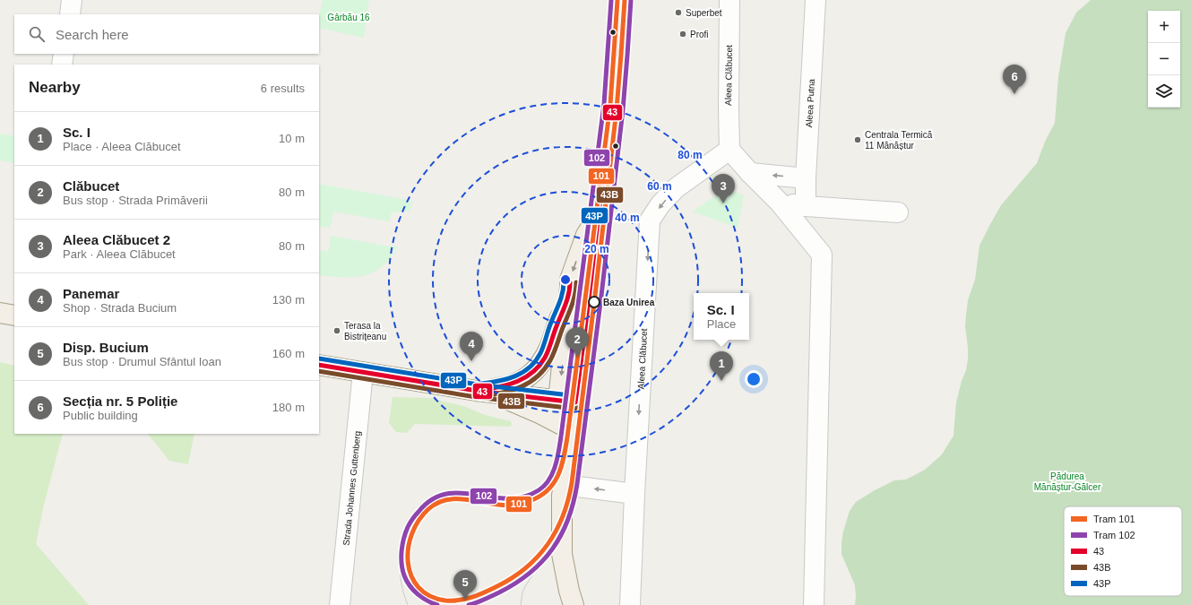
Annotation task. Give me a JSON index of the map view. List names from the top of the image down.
{
  "streets": {
    "street": ["Aleea Clăbucet", "Aleea Putna", "Strada Johannes Guttenberg"]
  },
  "one_way": ["Aleea Clăbucet"],
  "parks": ["Gârbău 16", "Pădurea Mănăștur-Gălcer"],
  "places": [
    "Superbet",
    "Profi",
    "Centrala Termică 11 Mănăștur",
    "Baza Unirea",
    "Terasa la Bistrițeanu"
  ],
  "lines": [
    "tram line 101",
    "tram line 102",
    "transit line 43",
    "transit line 43B",
    "transit line 43P"
  ],
  "legend": [
    "Tram 101",
    "Tram 102",
    "43",
    "43B",
    "43P"
  ],
  "page": {
    "map_buttons": ["+", "−"],
    "search": "Search here",
    "pins": [
      "6",
      "3",
      "2",
      "4",
      "1",
      "5"
    ],
    "heading": ["Nearby", "6 results"],
    "list": [
      {
        "mark": "1",
        "name": "Sc. I",
        "note": "Place · Aleea Clăbucet",
        "value": "10 m"
      },
      {
        "mark": "2",
        "name": "Clăbucet",
        "note": "Bus stop · Strada Primăverii",
        "value": "80 m"
      },
      {
        "mark": "3",
        "name": "Aleea Clăbucet 2",
        "note": "Park · Aleea Clăbucet",
        "value": "80 m"
      },
      {
        "mark": "4",
        "name": "Panemar",
        "note": "Shop · Strada Bucium",
        "value": "130 m"
      },
      {
        "mark": "5",
        "name": "Disp. Bucium",
        "note": "Bus stop · Drumul Sfântul Ioan",
        "value": "160 m"
      },
      {
        "mark": "6",
        "name": "Secția nr. 5 Poliție",
        "note": "Public building",
        "value": "180 m"
      }
    ],
    "popup": ["Sc. I", "Place"]
  },
  "rings": [
    "80 m",
    "60 m",
    "40 m",
    "20 m"
  ]
}
